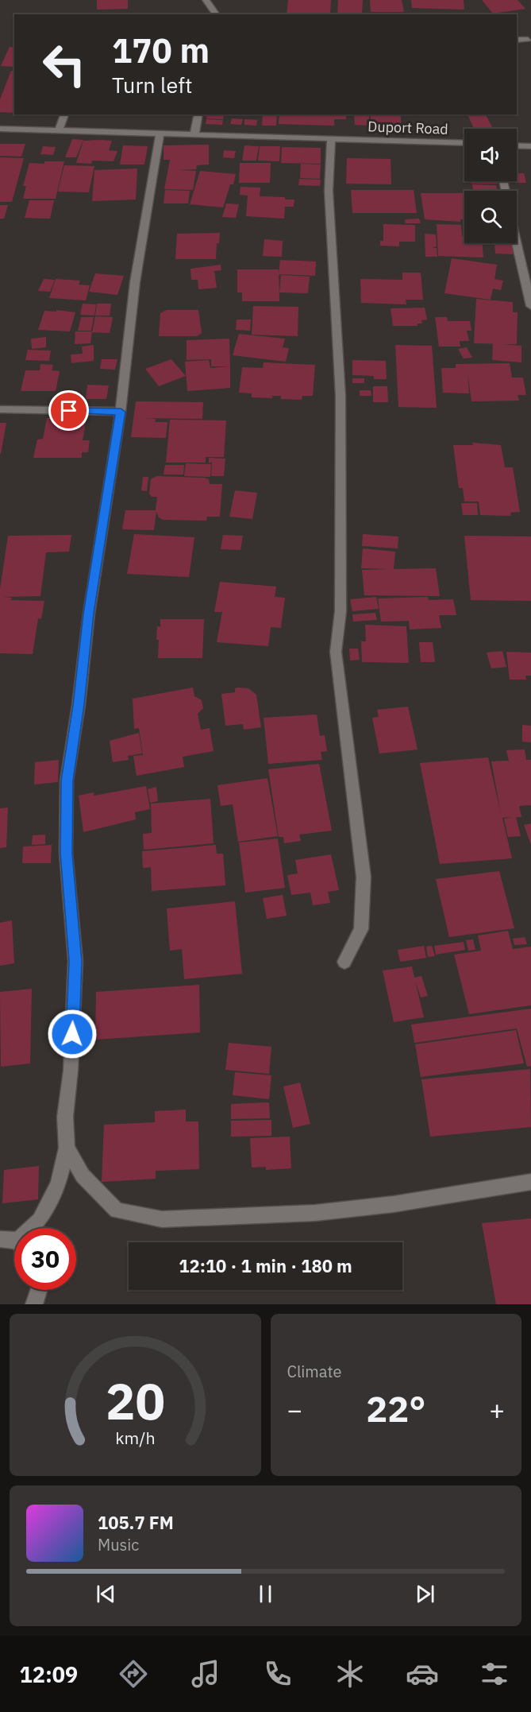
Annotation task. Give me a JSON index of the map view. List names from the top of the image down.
{
  "streets": {
    "street": ["Duport Road"]
  },
  "page": {
    "turn": ["170 m", "Turn left"],
    "limit": "30",
    "trip": "12:10 · 1 min · 180 m",
    "tile": "Climate",
    "heat": ["−", "22°", "+"],
    "song": ["105.7 FM", "Music"],
    "tabs": "12:09",
    "gauge": ["20", "km/h"]
  }
}
